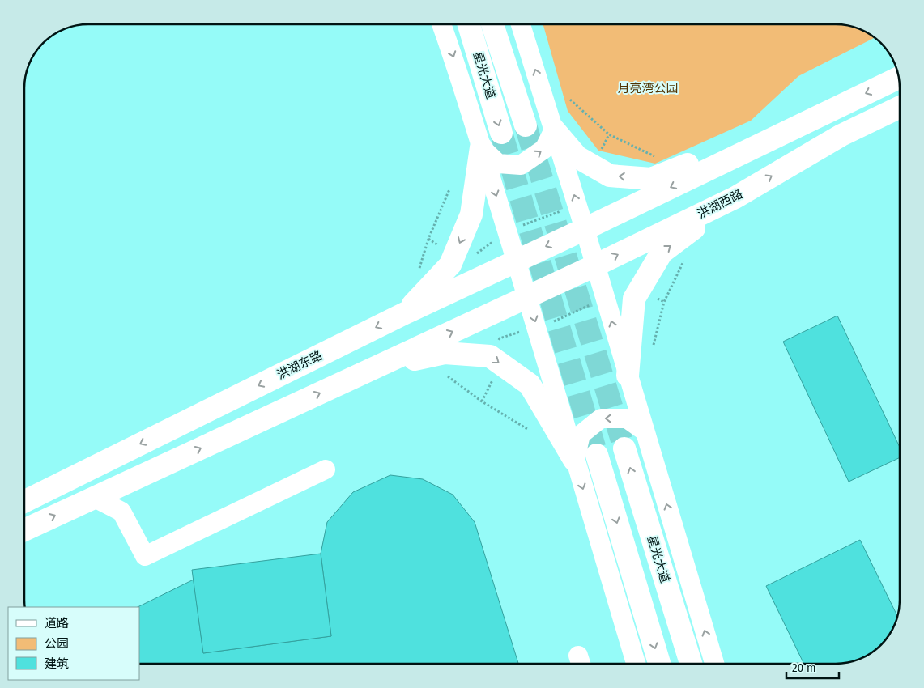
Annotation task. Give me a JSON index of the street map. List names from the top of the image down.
{
  "streets": {
    "main road": ["星光大道", "洪湖西路", "洪湖东路"]
  },
  "parks": ["月亮湾公园"],
  "legend": ["道路", "公园", "建筑"],
  "scale_bar": "20 m"
}
